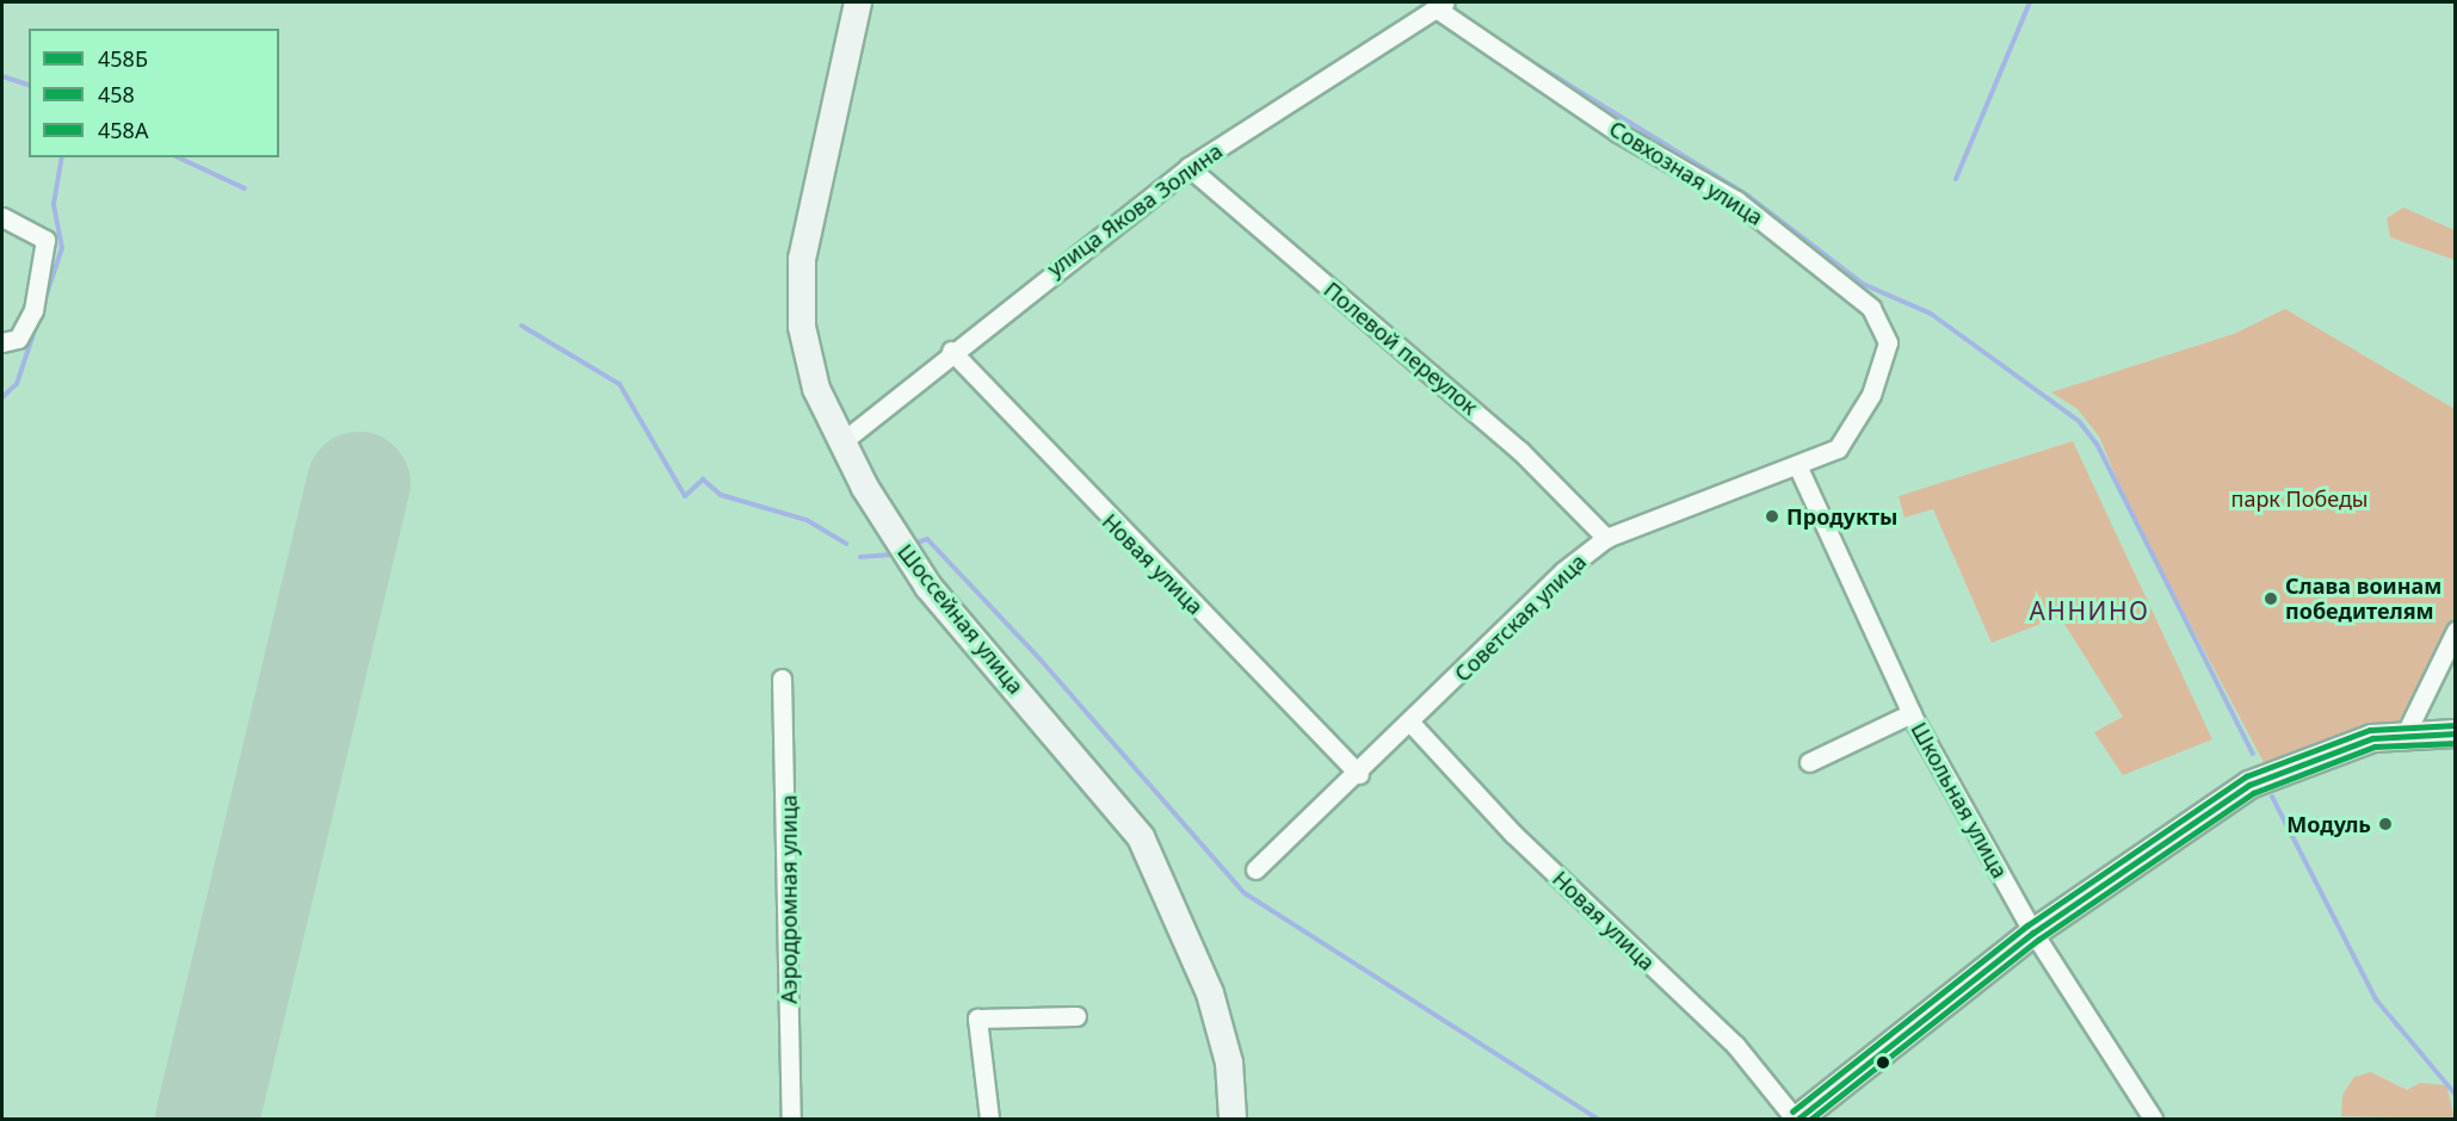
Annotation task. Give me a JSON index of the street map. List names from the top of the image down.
{
  "streets": {
    "main road": ["Шоссейная улица"],
    "street": [
      "Совхозная улица",
      "улица Якова Золина",
      "Полевой переулок",
      "Новая улица",
      "Советская улица",
      "Школьная улица",
      "Аэродромная улица"
    ]
  },
  "crossings": [
    ["Совхозная улица", "улица Якова Золина"],
    ["Совхозная улица", "Советская улица"],
    ["улица Якова Золина", "Полевой переулок"],
    ["улица Якова Золина", "Новая улица"],
    ["улица Якова Золина", "Шоссейная улица"],
    ["Полевой переулок", "Советская улица"],
    ["Новая улица", "Советская улица"],
    ["Советская улица", "Школьная улица"]
  ],
  "districts": ["АННИНО"],
  "parks": ["парк Победы"],
  "places": ["Продукты", "Слава воинам победителям", "Модуль"],
  "lines": ["transit line 458А", "transit line 458Б", "transit line 458"],
  "legend": ["458Б", "458", "458А"]
}
